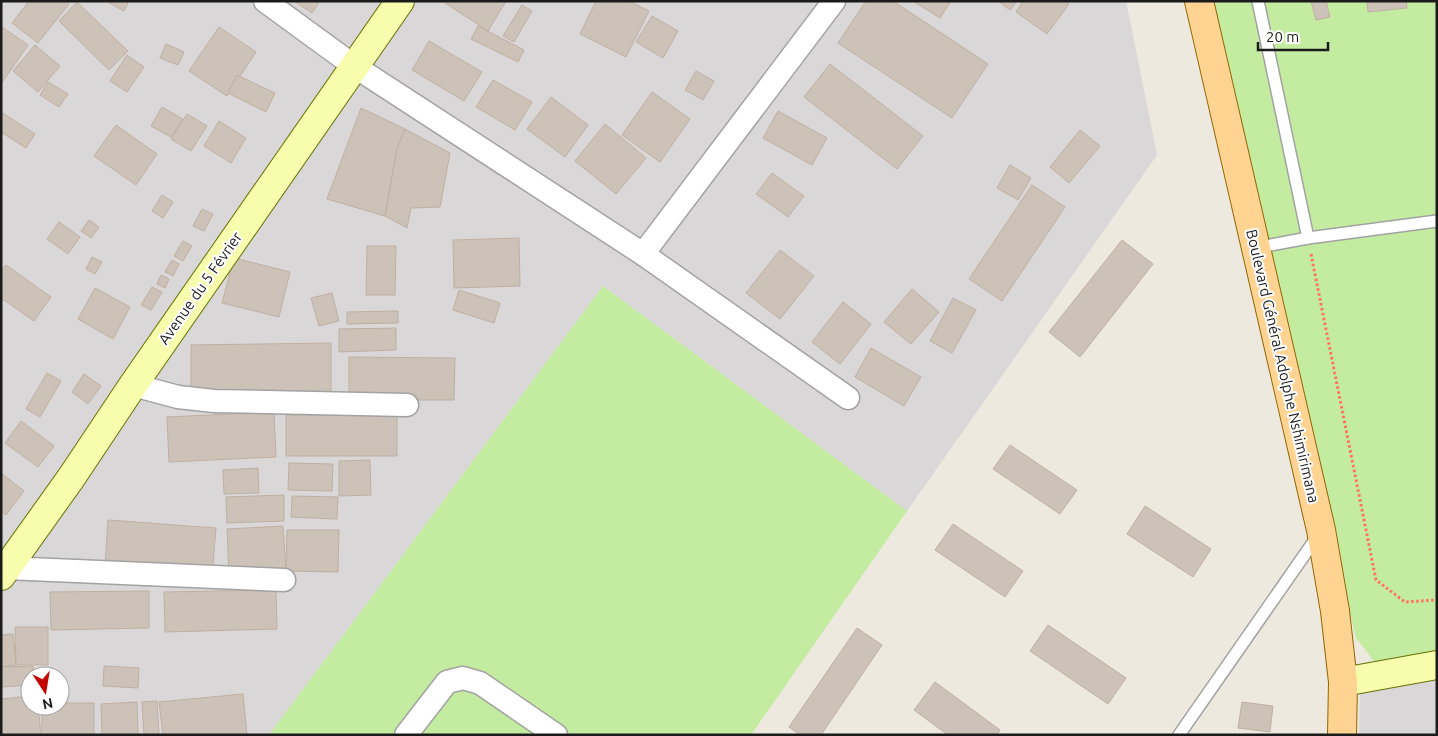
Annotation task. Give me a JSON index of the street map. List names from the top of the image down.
{
  "streets": {
    "main road": ["Boulevard Général Adolphe Nshimirimana"],
    "street": ["Avenue du 5 Février"]
  },
  "scale_bar": "20 m",
  "north": "bottom"
}
